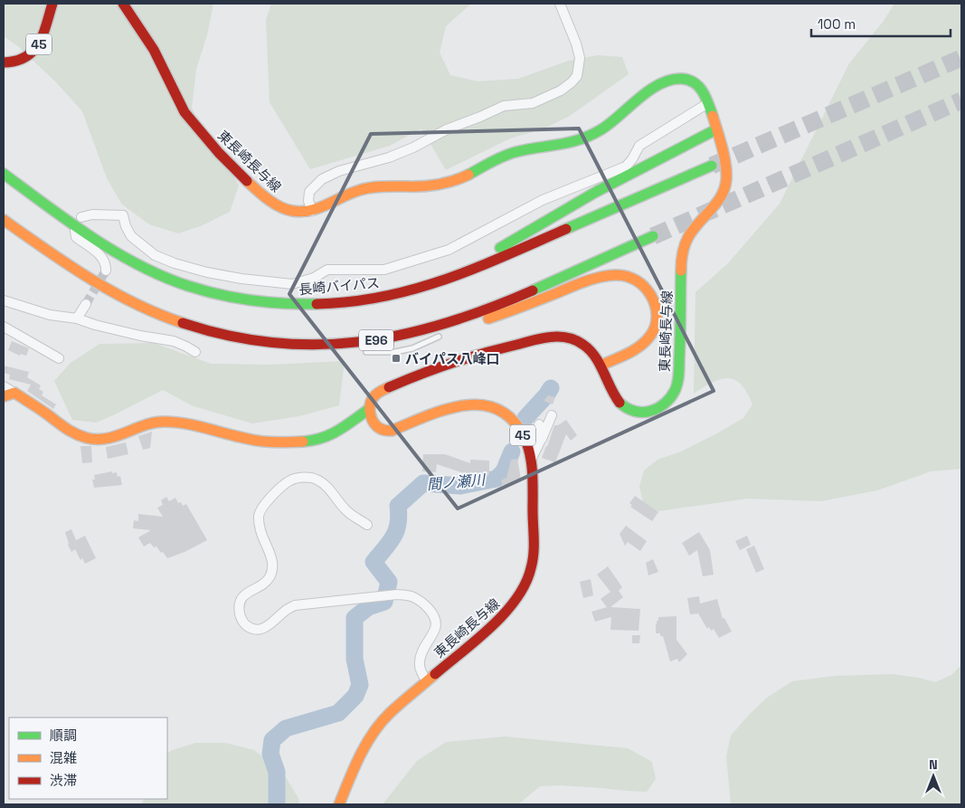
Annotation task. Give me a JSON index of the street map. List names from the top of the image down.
{
  "streets": {
    "main road": [
      "45",
      "東長崎長与線",
      "長崎バイパス",
      "E96"
    ]
  },
  "water": ["間ノ瀬川"],
  "places": {
    "transit": ["バイパス八峰口"]
  },
  "legend": ["順調", "混雑", "渋滞"],
  "scale_bar": "100 m",
  "north": "top"
}
